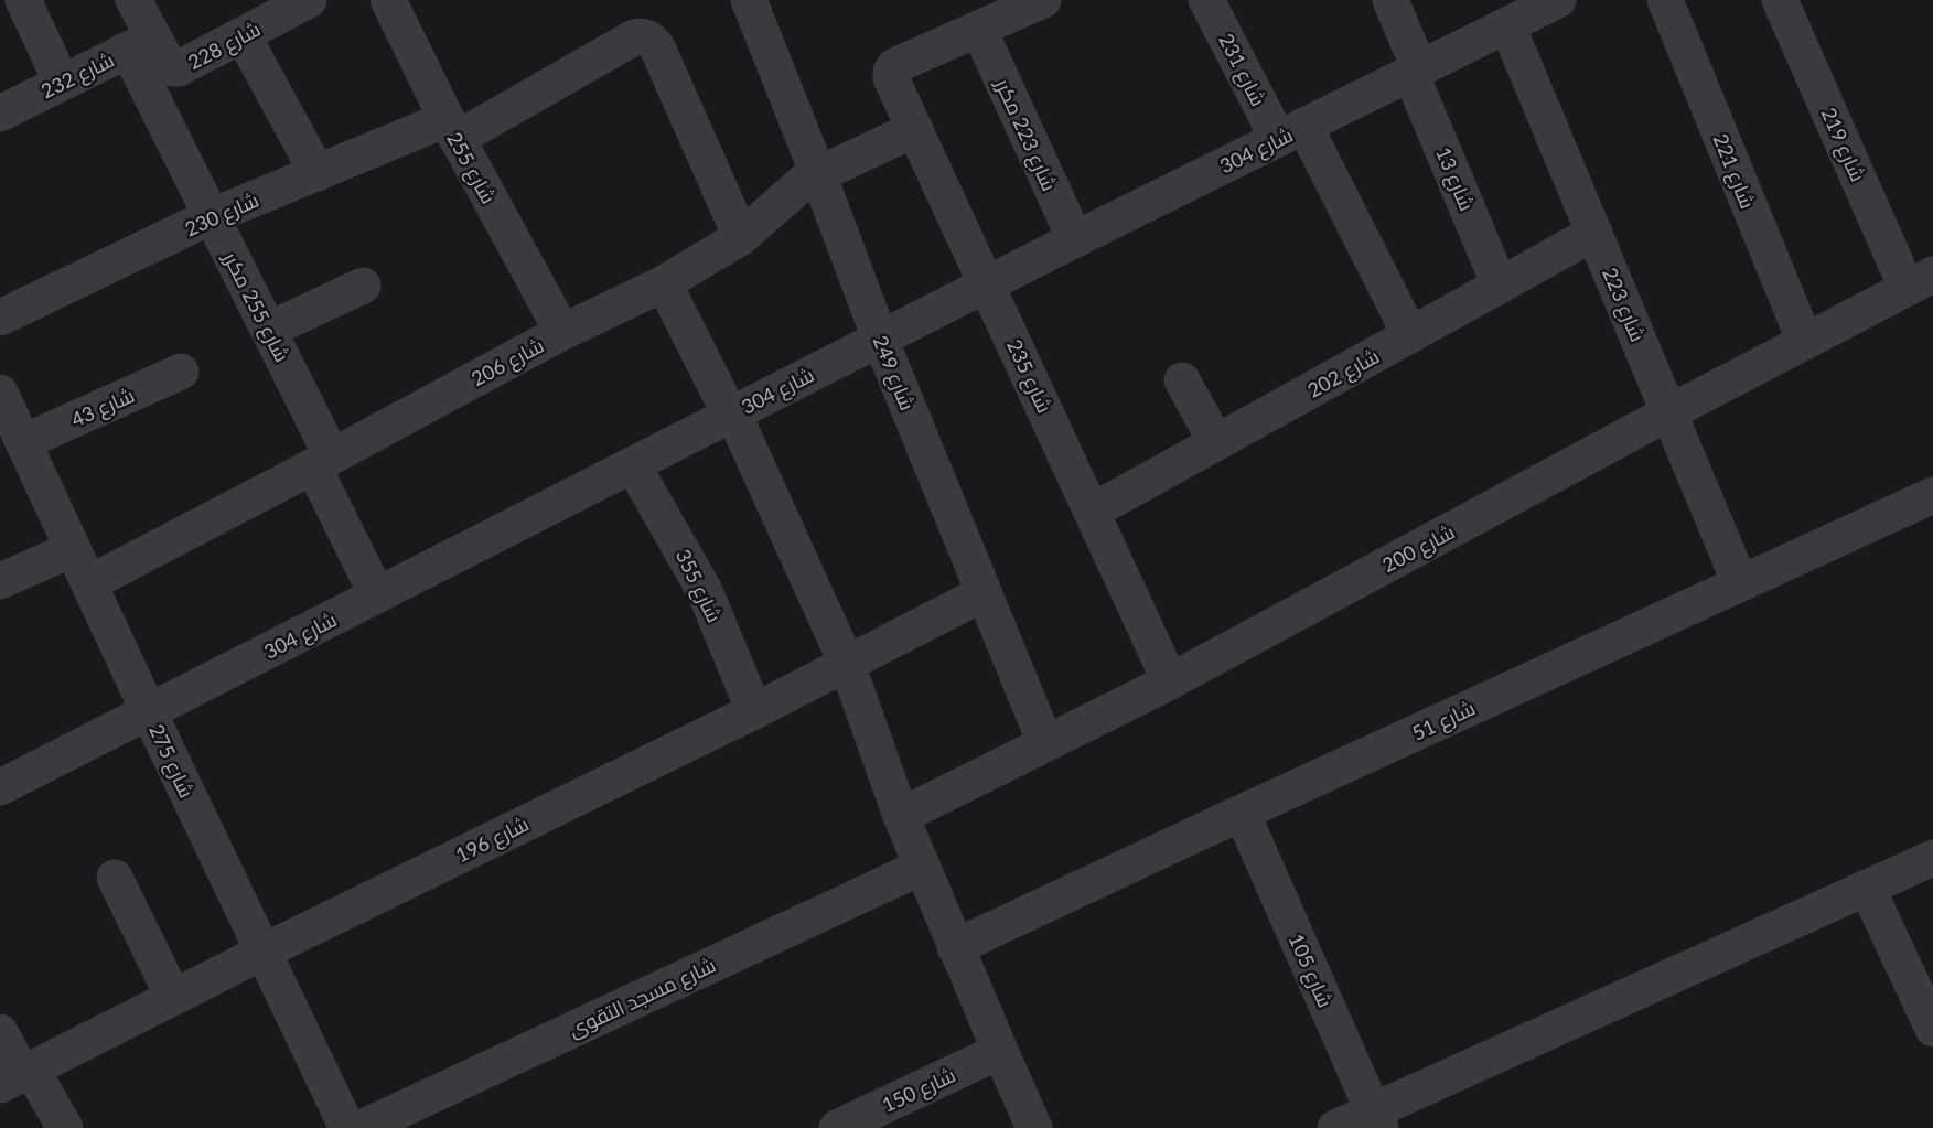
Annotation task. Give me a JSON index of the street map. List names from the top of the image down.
{
  "streets": {
    "street": [
      "شارع 228",
      "شارع 231",
      "شارع 232",
      "شارع 223 مكرر",
      "شارع 219",
      "شارع 304",
      "شارع 255",
      "شارع 221",
      "شارع 13",
      "شارع 230",
      "شارع 223",
      "شارع 255 مكرر",
      "شارع 206",
      "شارع 249",
      "شارع 202",
      "شارع 235",
      "شارع 43",
      "شارع 200",
      "شارع 355",
      "شارع 51",
      "شارع 275",
      "شارع 196",
      "شارع 105",
      "شارع مسجد التقوى",
      "شارع 150"
    ]
  },
  "crossings": [
    ["شارع 228", "شارع 255 مكرر"],
    ["شارع 231", "شارع 304"],
    ["شارع 231", "شارع 202"],
    ["شارع 232", "شارع 255 مكرر"],
    ["شارع 223 مكرر", "شارع 304"],
    ["شارع 223 مكرر", "شارع 235"],
    ["شارع 219", "شارع 200"],
    ["شارع 304", "شارع 13"],
    ["شارع 304", "شارع 223"],
    ["شارع 304", "شارع 255 مكرر"],
    ["شارع 304", "شارع 249"],
    ["شارع 304", "شارع 235"],
    ["شارع 304", "شارع 355"],
    ["شارع 304", "شارع 275"],
    ["شارع 255", "شارع 230"],
    ["شارع 255", "شارع 206"],
    ["شارع 221", "شارع 200"],
    ["شارع 13", "شارع 202"],
    ["شارع 230", "شارع 255 مكرر"],
    ["شارع 230", "شارع 206"],
    ["شارع 223", "شارع 202"],
    ["شارع 223", "شارع 200"],
    ["شارع 223", "شارع 51"],
    ["شارع 255 مكرر", "شارع 206"],
    ["شارع 206", "شارع 249"],
    ["شارع 206", "شارع 235"],
    ["شارع 206", "شارع 275"],
    ["شارع 249", "شارع 200"],
    ["شارع 249", "شارع 196"],
    ["شارع 202", "شارع 235"],
    ["شارع 235", "شارع 200"],
    ["شارع 43", "شارع 275"],
    ["شارع 355", "شارع 196"],
    ["شارع 51", "شارع 105"],
    ["شارع 275", "شارع 196"]
  ]
}
